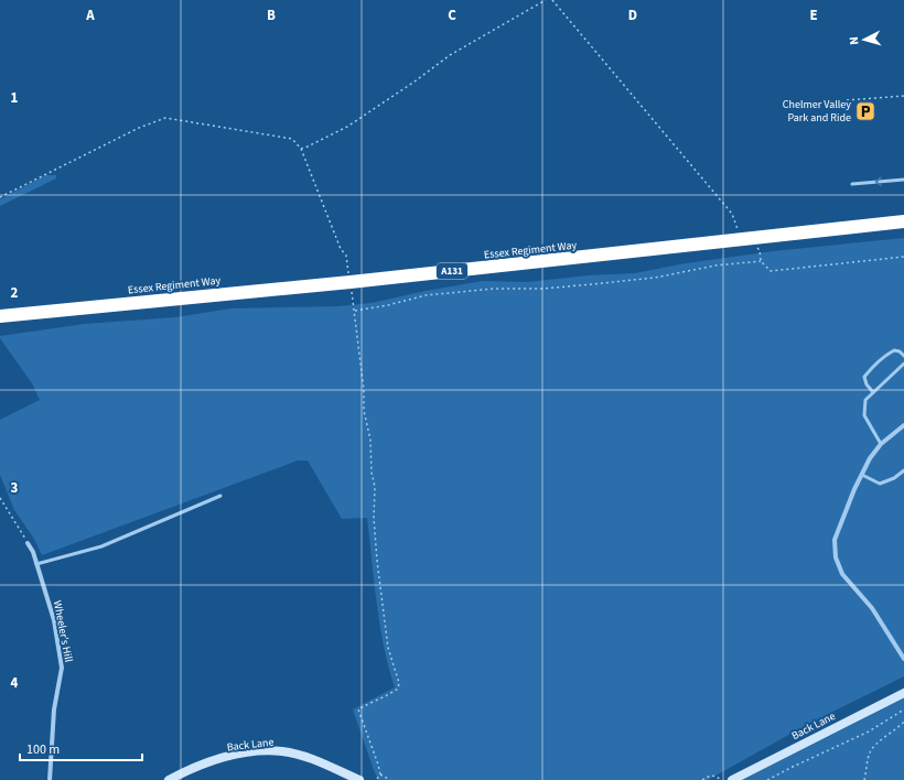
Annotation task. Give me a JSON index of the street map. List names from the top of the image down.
{
  "streets": {
    "highway": ["Essex Regiment Way", "A131"],
    "street": ["Wheeler's Hill", "Back Lane"]
  },
  "places": {
    "parking": ["Chelmer Valley Park and Ride"]
  },
  "scale_bar": "100 m",
  "north": "left",
  "grid": {
    "columns": [
      "A",
      "B",
      "C",
      "D",
      "E"
    ],
    "rows": [
      "1",
      "2",
      "3",
      "4"
    ]
  }
}
